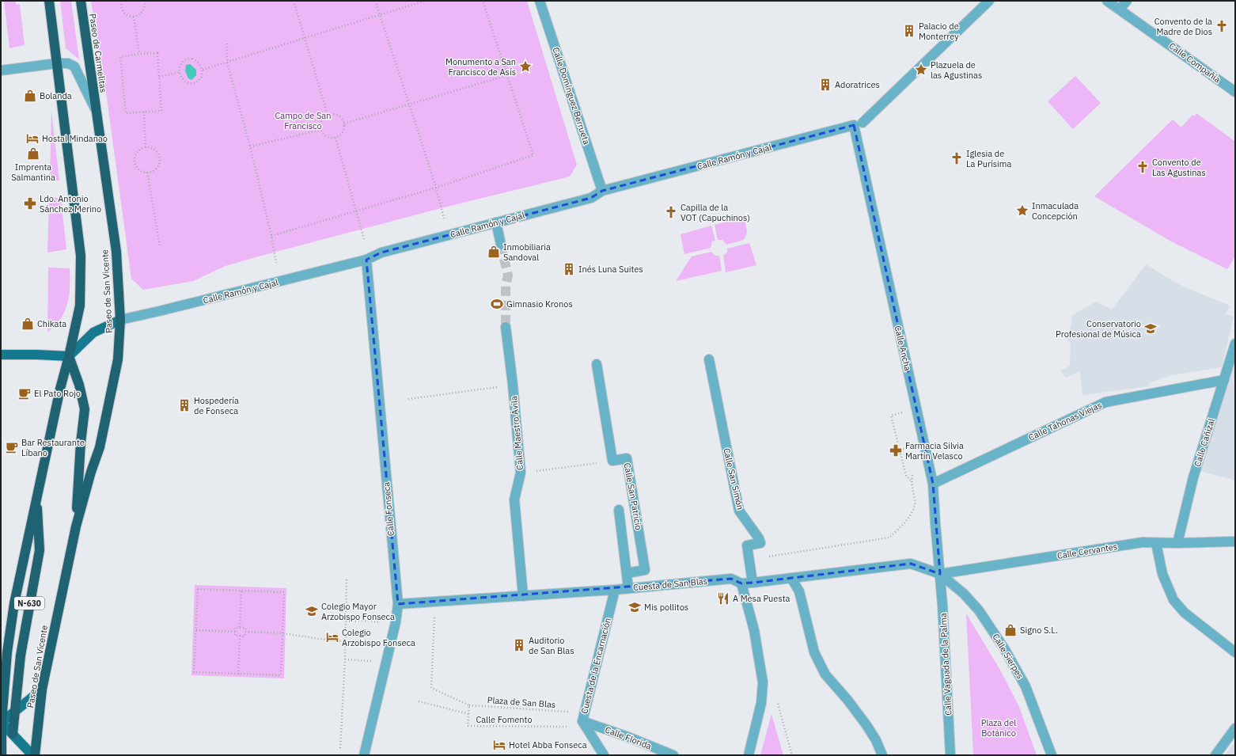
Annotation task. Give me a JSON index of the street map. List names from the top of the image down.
{
  "streets": {
    "highway": ["Paseo de Carmelitas", "Paseo de San Vicente", "N-630"],
    "street": [
      "Calle Compañía",
      "Calle Domínguez Berrueta",
      "Calle Ramón y Cajal",
      "Calle Ancha",
      "Calle Tahonas Viejas",
      "Calle Maestro Ávila",
      "Calle Cañizal",
      "Calle San Simón",
      "Calle San Patricio",
      "Calle Fonseca",
      "Calle Cervantes",
      "Cuesta de San Blas",
      "Calle Sierpes",
      "Calle Vaguada de la Palma",
      "Cuesta de la Encarnación",
      "Calle Florida"
    ],
    "path": ["Plaza de San Blas", "Calle Fomento"]
  },
  "crossings": [
    ["Paseo de Carmelitas", "Paseo de San Vicente"],
    ["Calle Domínguez Berrueta", "Calle Ramón y Cajal"],
    ["Calle Ramón y Cajal", "Paseo de San Vicente"],
    ["Calle Ramón y Cajal", "Calle Ancha"],
    ["Calle Ramón y Cajal", "Calle Fonseca"],
    ["Calle Ancha", "Calle Tahonas Viejas"],
    ["Calle Ancha", "Calle Cervantes"],
    ["Calle Ancha", "Cuesta de San Blas"],
    ["Calle Ancha", "Calle Sierpes"],
    ["Calle Ancha", "Calle Vaguada de la Palma"],
    ["Calle Tahonas Viejas", "Calle Cañizal"],
    ["Calle Maestro Ávila", "Cuesta de San Blas"],
    ["Calle Cañizal", "Calle Cervantes"],
    ["Calle San Simón", "Cuesta de San Blas"],
    ["Calle San Patricio", "Cuesta de San Blas"],
    ["Calle Fonseca", "Cuesta de San Blas"],
    ["Calle Cervantes", "Cuesta de San Blas"],
    ["Calle Cervantes", "Calle Sierpes"],
    ["Calle Cervantes", "Calle Vaguada de la Palma"],
    ["Cuesta de San Blas", "Calle Sierpes"],
    ["Cuesta de San Blas", "Calle Vaguada de la Palma"],
    ["Cuesta de San Blas", "Cuesta de la Encarnación"],
    ["Calle Sierpes", "Calle Vaguada de la Palma"],
    ["Cuesta de la Encarnación", "Calle Fomento"],
    ["Cuesta de la Encarnación", "Calle Florida"],
    ["Calle Fomento", "Calle Florida"]
  ],
  "parks": ["Campo de San Francisco", "Plaza del Botánico"],
  "places": {
    "church": [
      "Convento de la Madre de Dios",
      "Iglesia de La Purísima",
      "Convento de Las Agustinas",
      "Capilla de la VOT (Capuchinos)"
    ],
    "building": [
      "Palacio de Monterrey",
      "Adoratrices",
      "Inés Luna Suites",
      "Hospedería de Fonseca",
      "Auditorio de San Blas"
    ],
    "place": ["Monumento a San Francisco de Asís", "Plazuela de las Agustinas", "Inmaculada Concepción"],
    "shop": [
      "Bolanda",
      "Imprenta Salmantina",
      "Inmobiliaria Sandoval",
      "Chikata",
      "Signo S.L."
    ],
    "hotel": ["Hostal Mindanao", "Colegio Arzobispo Fonseca", "Hotel Abba Fonseca"],
    "pharmacy": ["Ldo. Antonio Sánchez Merino", "Farmacia Silvia Martín Velasco"],
    "sports": ["Gimnasio Kronos"],
    "school or university": ["Conservatorio Profesional de Música", "Mis pollitos", "Colegio Mayor Arzobispo Fonseca"],
    "cafe": ["El Pato Rojo", "Bar Restaurante Líbano"],
    "restaurant": ["A Mesa Puesta"]
  }
}
